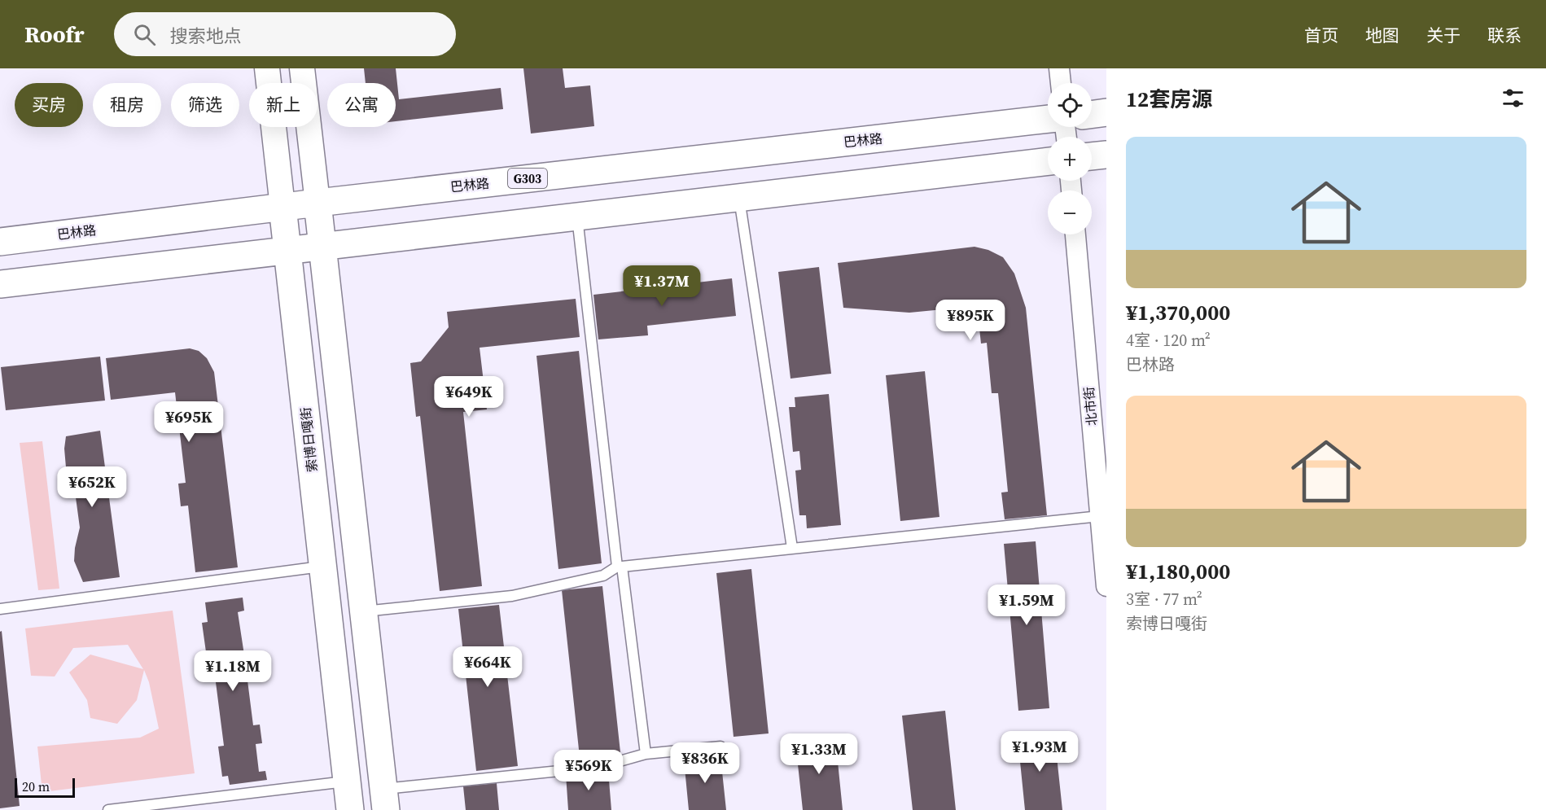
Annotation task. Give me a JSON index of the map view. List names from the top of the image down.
{
  "streets": {
    "main road": ["巴林路", "G303", "索博日嘎街"],
    "street": ["北市街"]
  },
  "crossings": [
    ["巴林路", "索博日嘎街"]
  ],
  "scale_bar": "20 m",
  "page": {
    "header": "Roofr",
    "search": "搜索地点",
    "nav": [
      "首页",
      "地图",
      "关于",
      "联系"
    ],
    "heading": "12套房源",
    "map_buttons": ["+", "−"],
    "chip": [
      "买房",
      "租房",
      "筛选",
      "新上",
      "公寓"
    ],
    "list": [
      {
        "name": "¥1,370,000",
        "note": "4室 · 120 m² · 巴林路"
      },
      {
        "name": "¥1,180,000",
        "note": "3室 · 77 m² · 索博日嘎街"
      }
    ],
    "price": [
      "¥1.37M",
      "¥895K",
      "¥649K",
      "¥695K",
      "¥652K",
      "¥1.59M",
      "¥664K",
      "¥1.18M",
      "¥1.93M",
      "¥1.33M",
      "¥836K",
      "¥569K"
    ],
    "scale": "20 m"
  }
}
